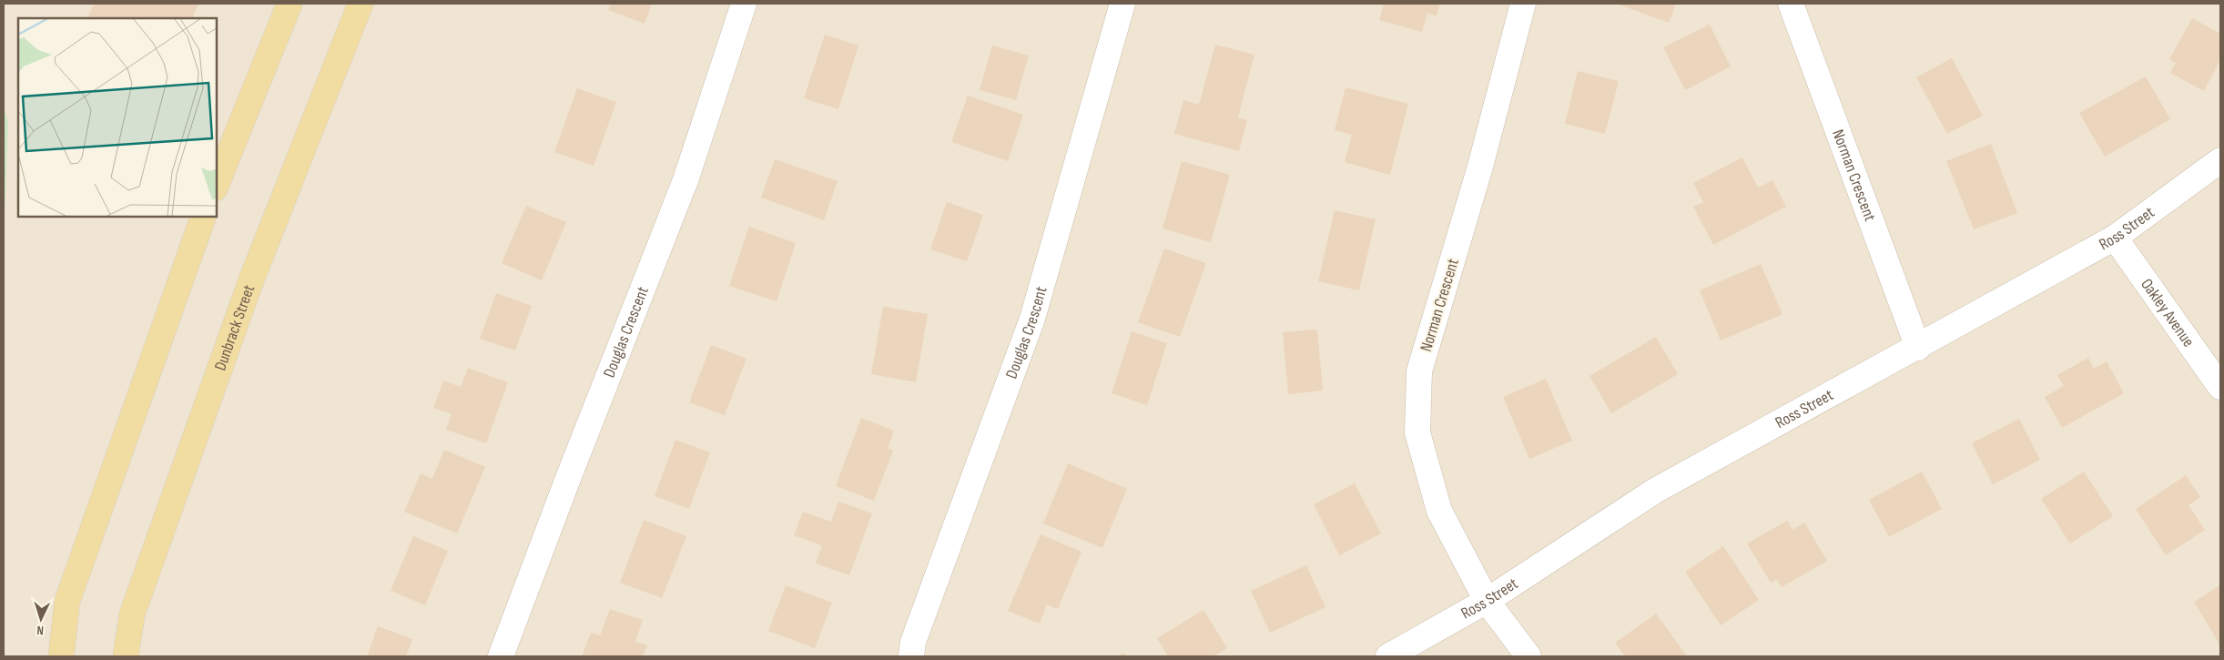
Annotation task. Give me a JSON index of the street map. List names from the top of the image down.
{
  "streets": {
    "main road": ["Dunbrack Street"],
    "street": [
      "Norman Crescent",
      "Ross Street",
      "Oakley Avenue",
      "Douglas Crescent"
    ]
  },
  "crossings": [
    ["Norman Crescent", "Ross Street"],
    ["Ross Street", "Oakley Avenue"]
  ],
  "north": "bottom"
}
